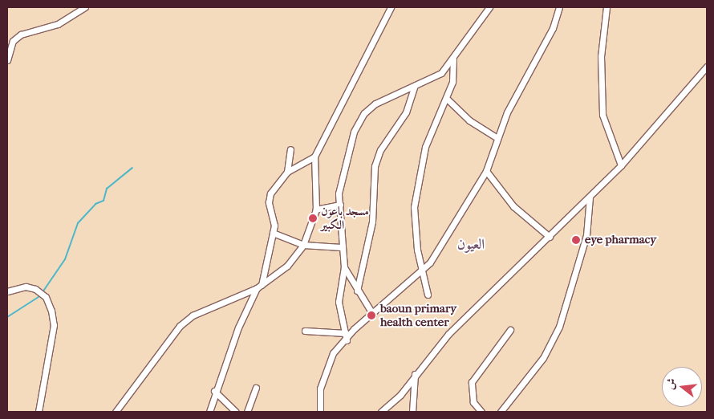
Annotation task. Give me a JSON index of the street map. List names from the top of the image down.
{
  "districts": ["العيون"],
  "places": ["مسجد باعون الكبير", "eye pharmacy", "baoun primary health center"],
  "north": "left"
}
